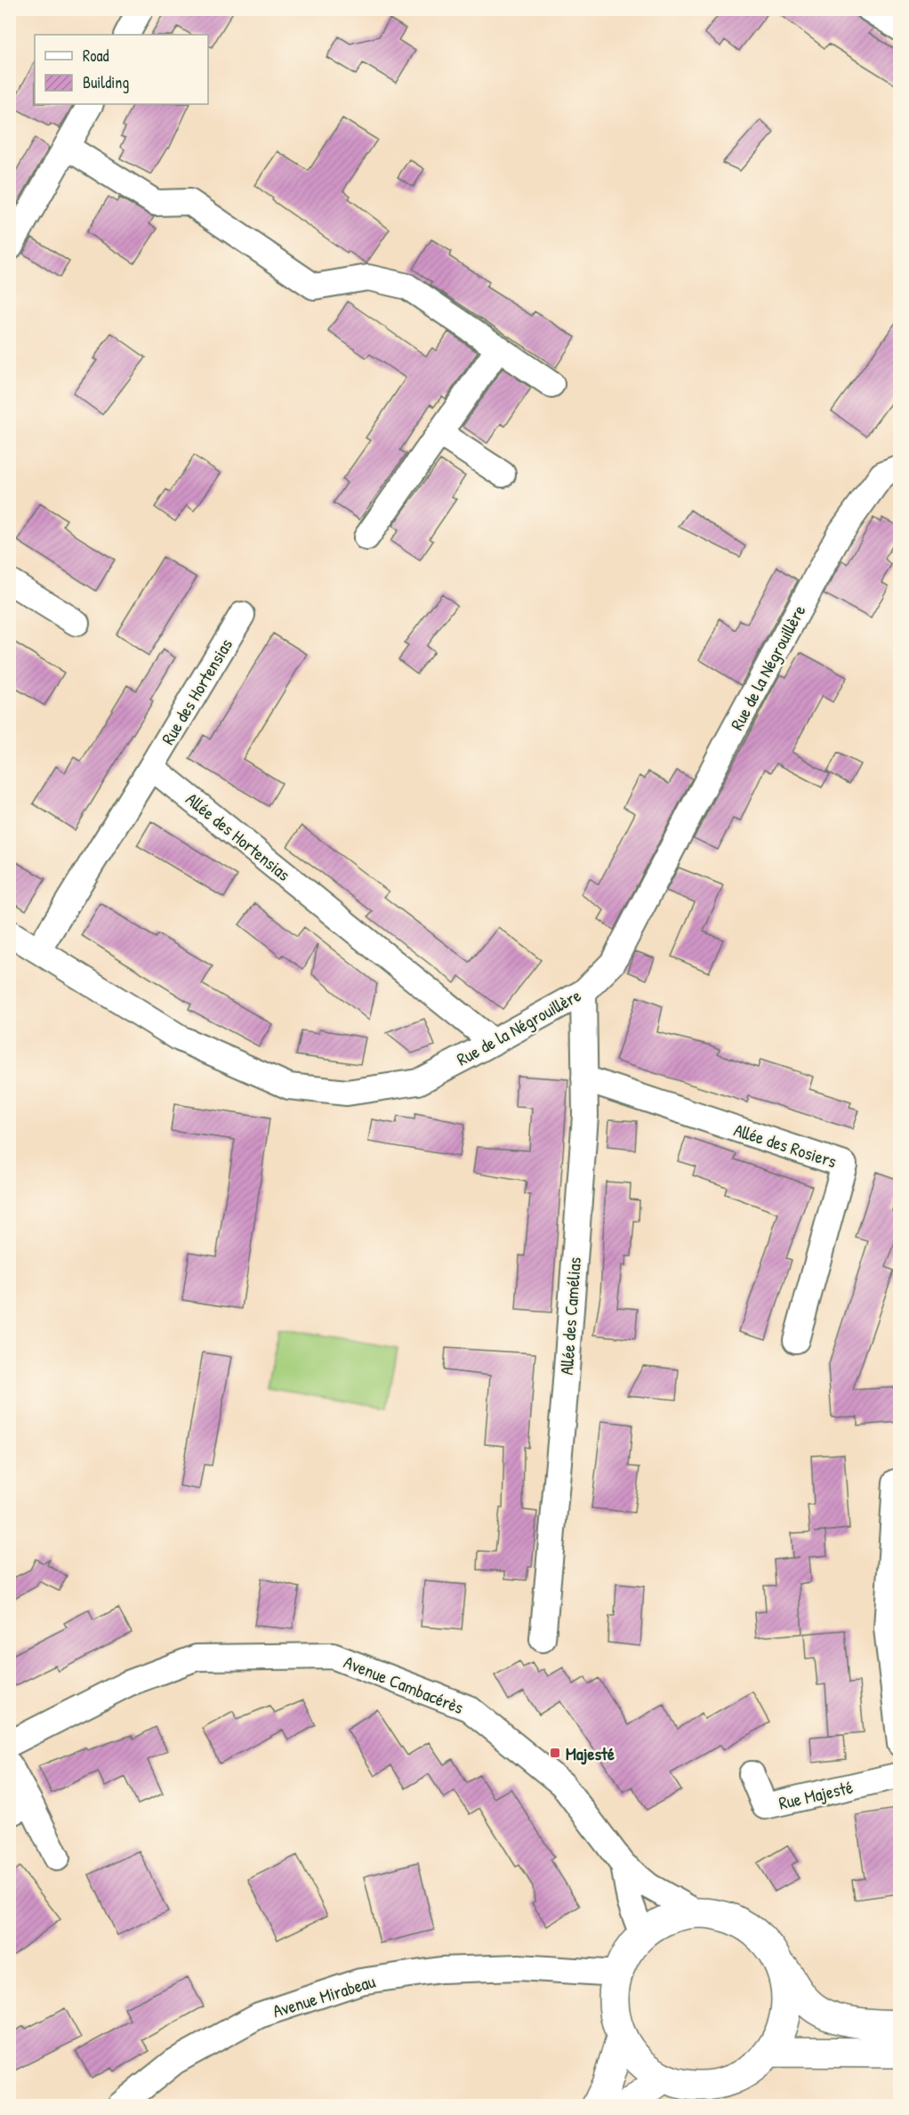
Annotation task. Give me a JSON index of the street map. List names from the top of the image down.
{
  "streets": {
    "street": [
      "Rue de la Négrouillère",
      "Rue des Hortensias",
      "Allée des Hortensias",
      "Allée des Rosiers",
      "Allée des Camélias",
      "Avenue Cambacérès",
      "Rue Majesté",
      "Avenue Mirabeau"
    ]
  },
  "crossings": [
    ["Rue de la Négrouillère", "Allée des Hortensias"],
    ["Rue de la Négrouillère", "Allée des Camélias"],
    ["Rue des Hortensias", "Allée des Hortensias"],
    ["Allée des Rosiers", "Allée des Camélias"],
    ["Avenue Cambacérès", "Avenue Mirabeau"]
  ],
  "places": {
    "transit": ["Majesté"]
  },
  "legend": ["Road", "Building"]
}
